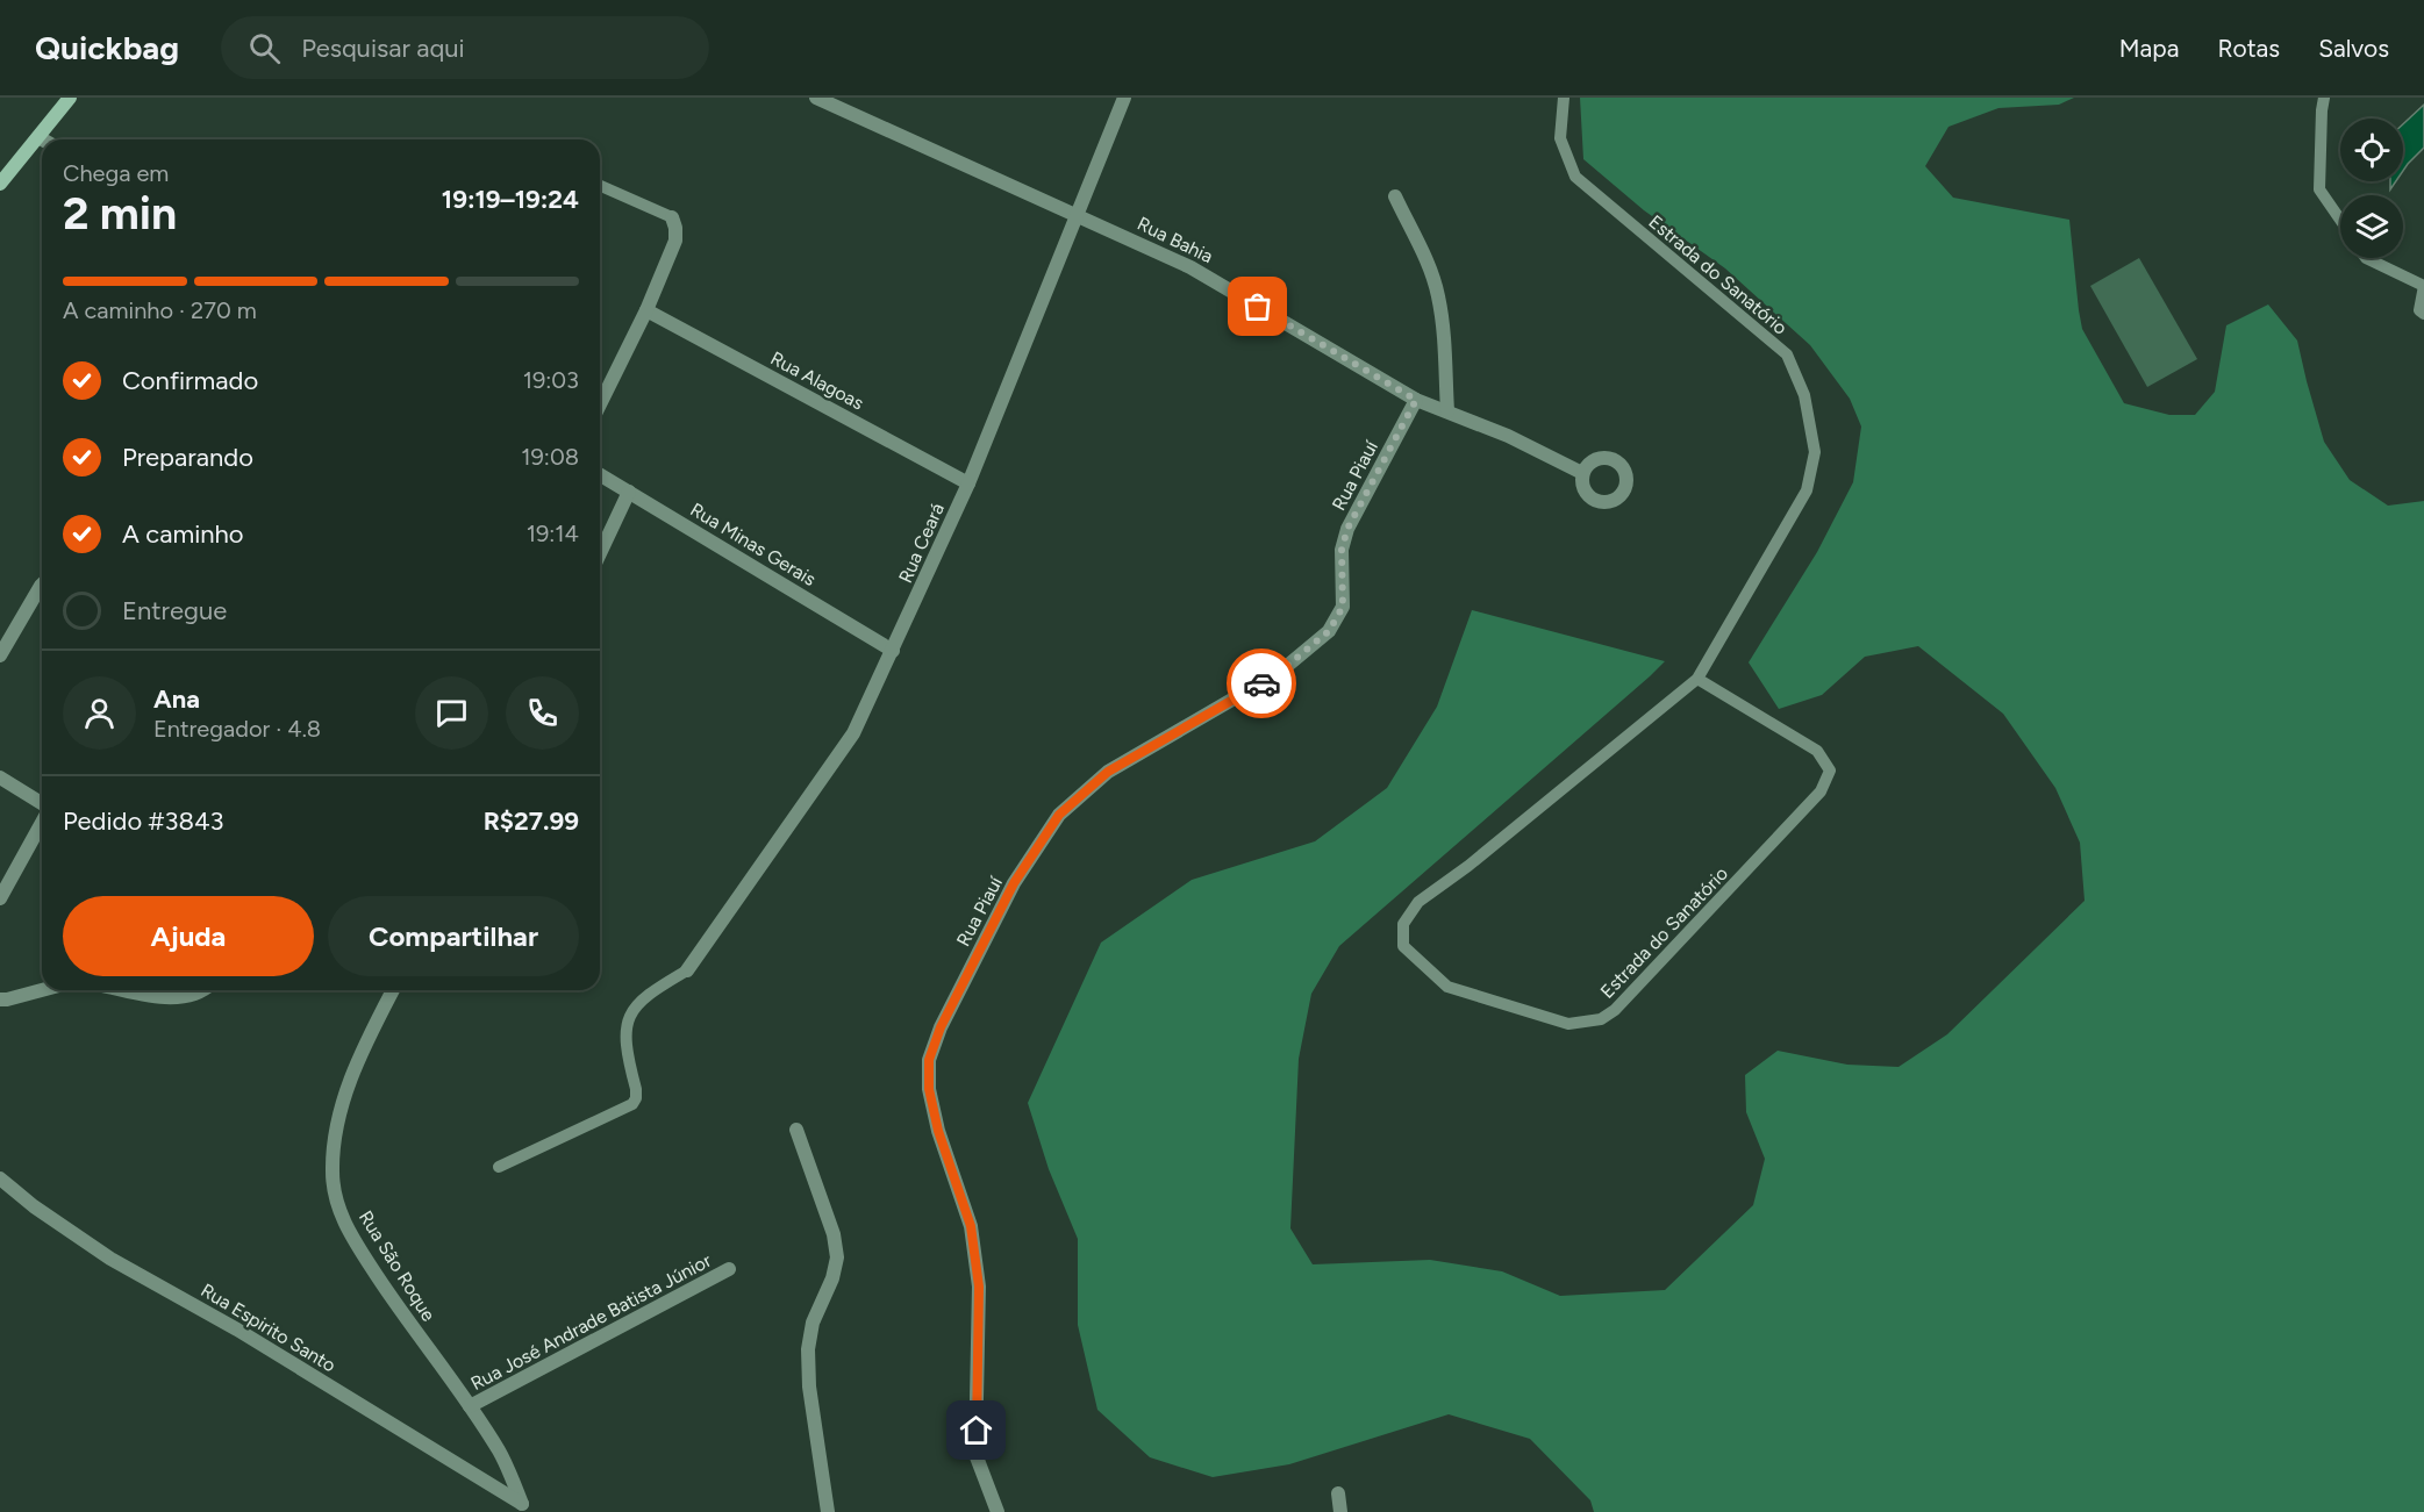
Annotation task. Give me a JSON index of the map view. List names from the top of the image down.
{
  "streets": {
    "street": [
      "Rua Bahia",
      "Rua Alagoas",
      "Rua Piauí",
      "Rua Ceará",
      "Rua Minas Gerais",
      "Rua São Roque",
      "Rua José Andrade Batista Júnior",
      "Rua Espirito Santo"
    ],
    "lane": ["Estrada do Sanatório"]
  },
  "crossings": [
    ["Rua Bahia", "Rua Piauí"],
    ["Rua Bahia", "Rua Ceará"],
    ["Rua Alagoas", "Rua Ceará"],
    ["Rua Ceará", "Rua Minas Gerais"],
    ["Rua São Roque", "Rua José Andrade Batista Júnior"],
    ["Rua São Roque", "Rua Espirito Santo"]
  ],
  "page": {
    "header": "Quickbag",
    "search": "Pesquisar aqui",
    "nav": ["Mapa", "Rotas", "Salvos"],
    "heading": ["2 min", "Chega em", "19:19–19:24"],
    "panel": [
      "Ana",
      "Entregador · 4.8",
      "Pedido #3843",
      "R$27.99"
    ],
    "bar": "A caminho · 270 m",
    "list": [
      ["Confirmado", "19:03"],
      ["Preparando", "19:08"],
      ["A caminho", "19:14"],
      "Entregue"
    ],
    "buttons": ["Ajuda", "Compartilhar"]
  }
}
